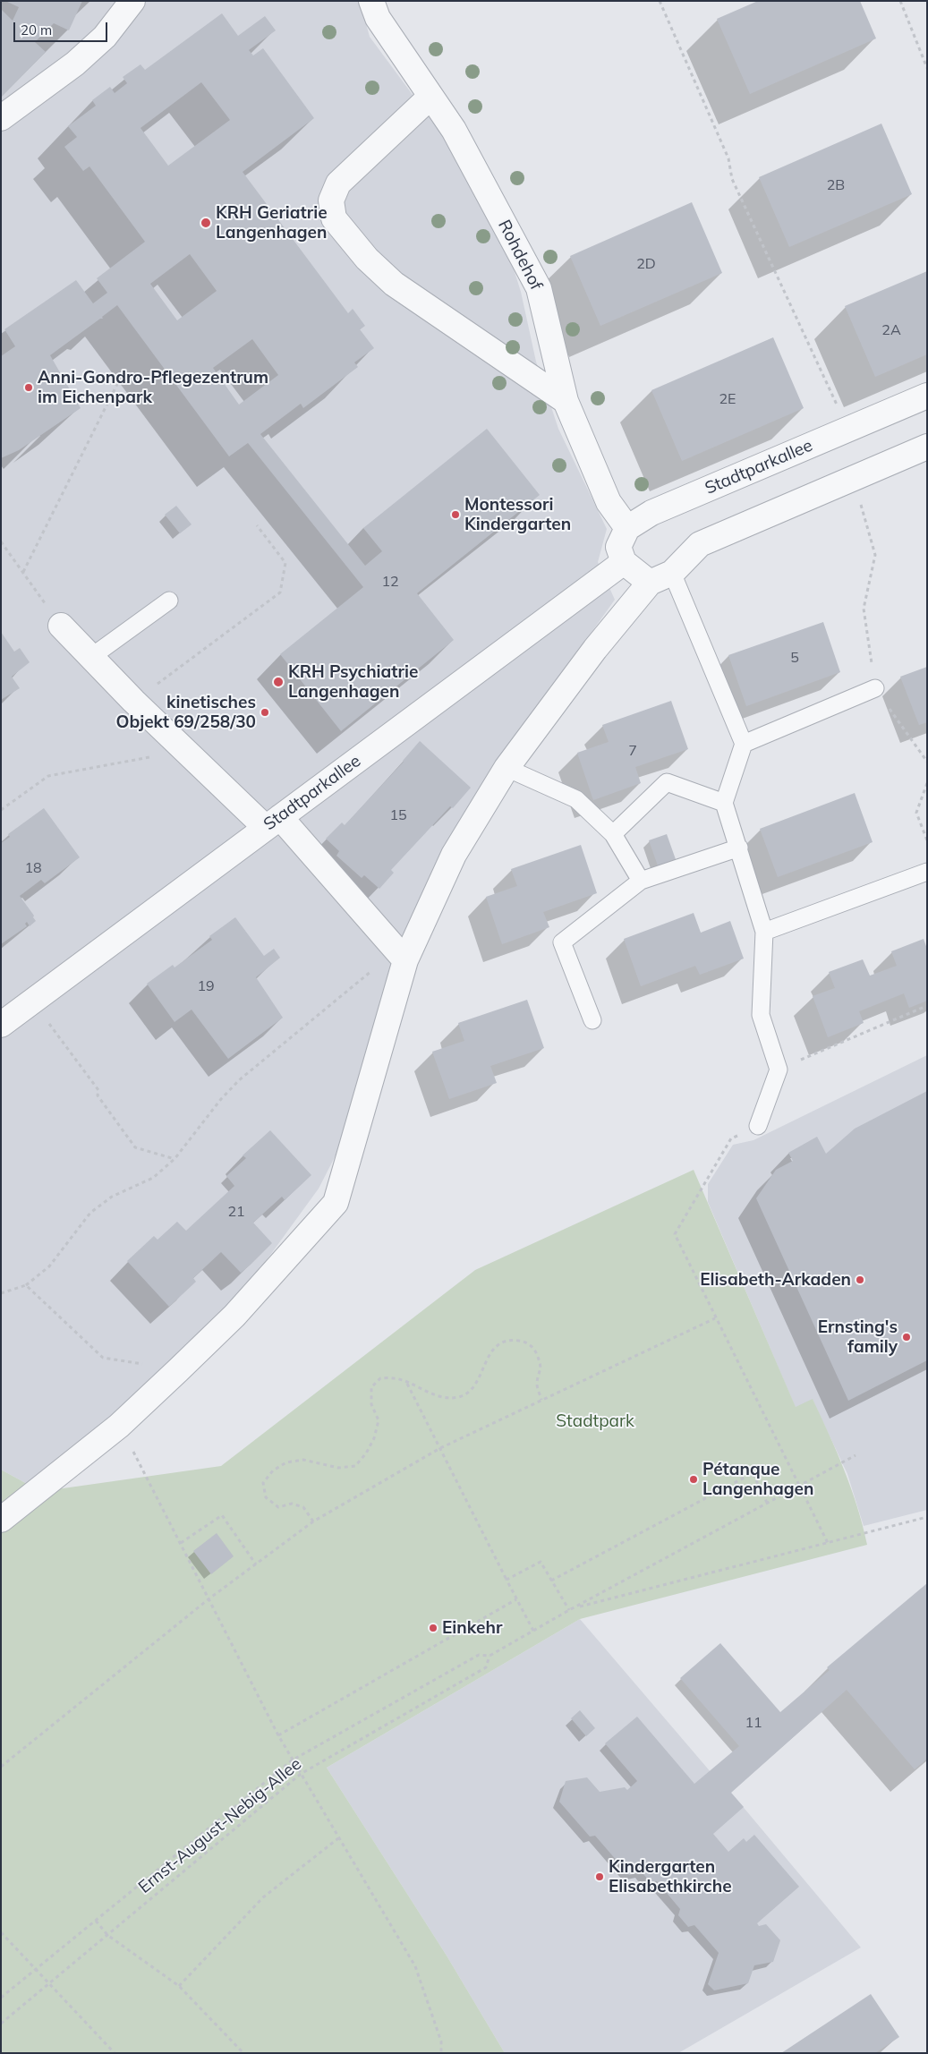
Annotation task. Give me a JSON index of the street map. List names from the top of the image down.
{
  "streets": {
    "street": ["Rohdehof", "Stadtparkallee"],
    "path": ["Ernst-August-Nebig-Allee"]
  },
  "crossings": [
    ["Rohdehof", "Stadtparkallee"]
  ],
  "parks": ["Stadtpark"],
  "places": [
    "KRH Geriatrie Langenhagen",
    "Anni-Gondro-Pflegezentrum im Eichenpark",
    "Montessori Kindergarten",
    "KRH Psychiatrie Langenhagen",
    "kinetisches Objekt 69/258/30",
    "Elisabeth-Arkaden",
    "Ernsting's family",
    "Pétanque Langenhagen",
    "Einkehr",
    "Kindergarten Elisabethkirche"
  ],
  "house_numbers": [
    "2B",
    "2D",
    "2A",
    "2E",
    "12",
    "5",
    "7",
    "15",
    "18",
    "19",
    "21",
    "11"
  ],
  "scale_bar": "20 m"
}
